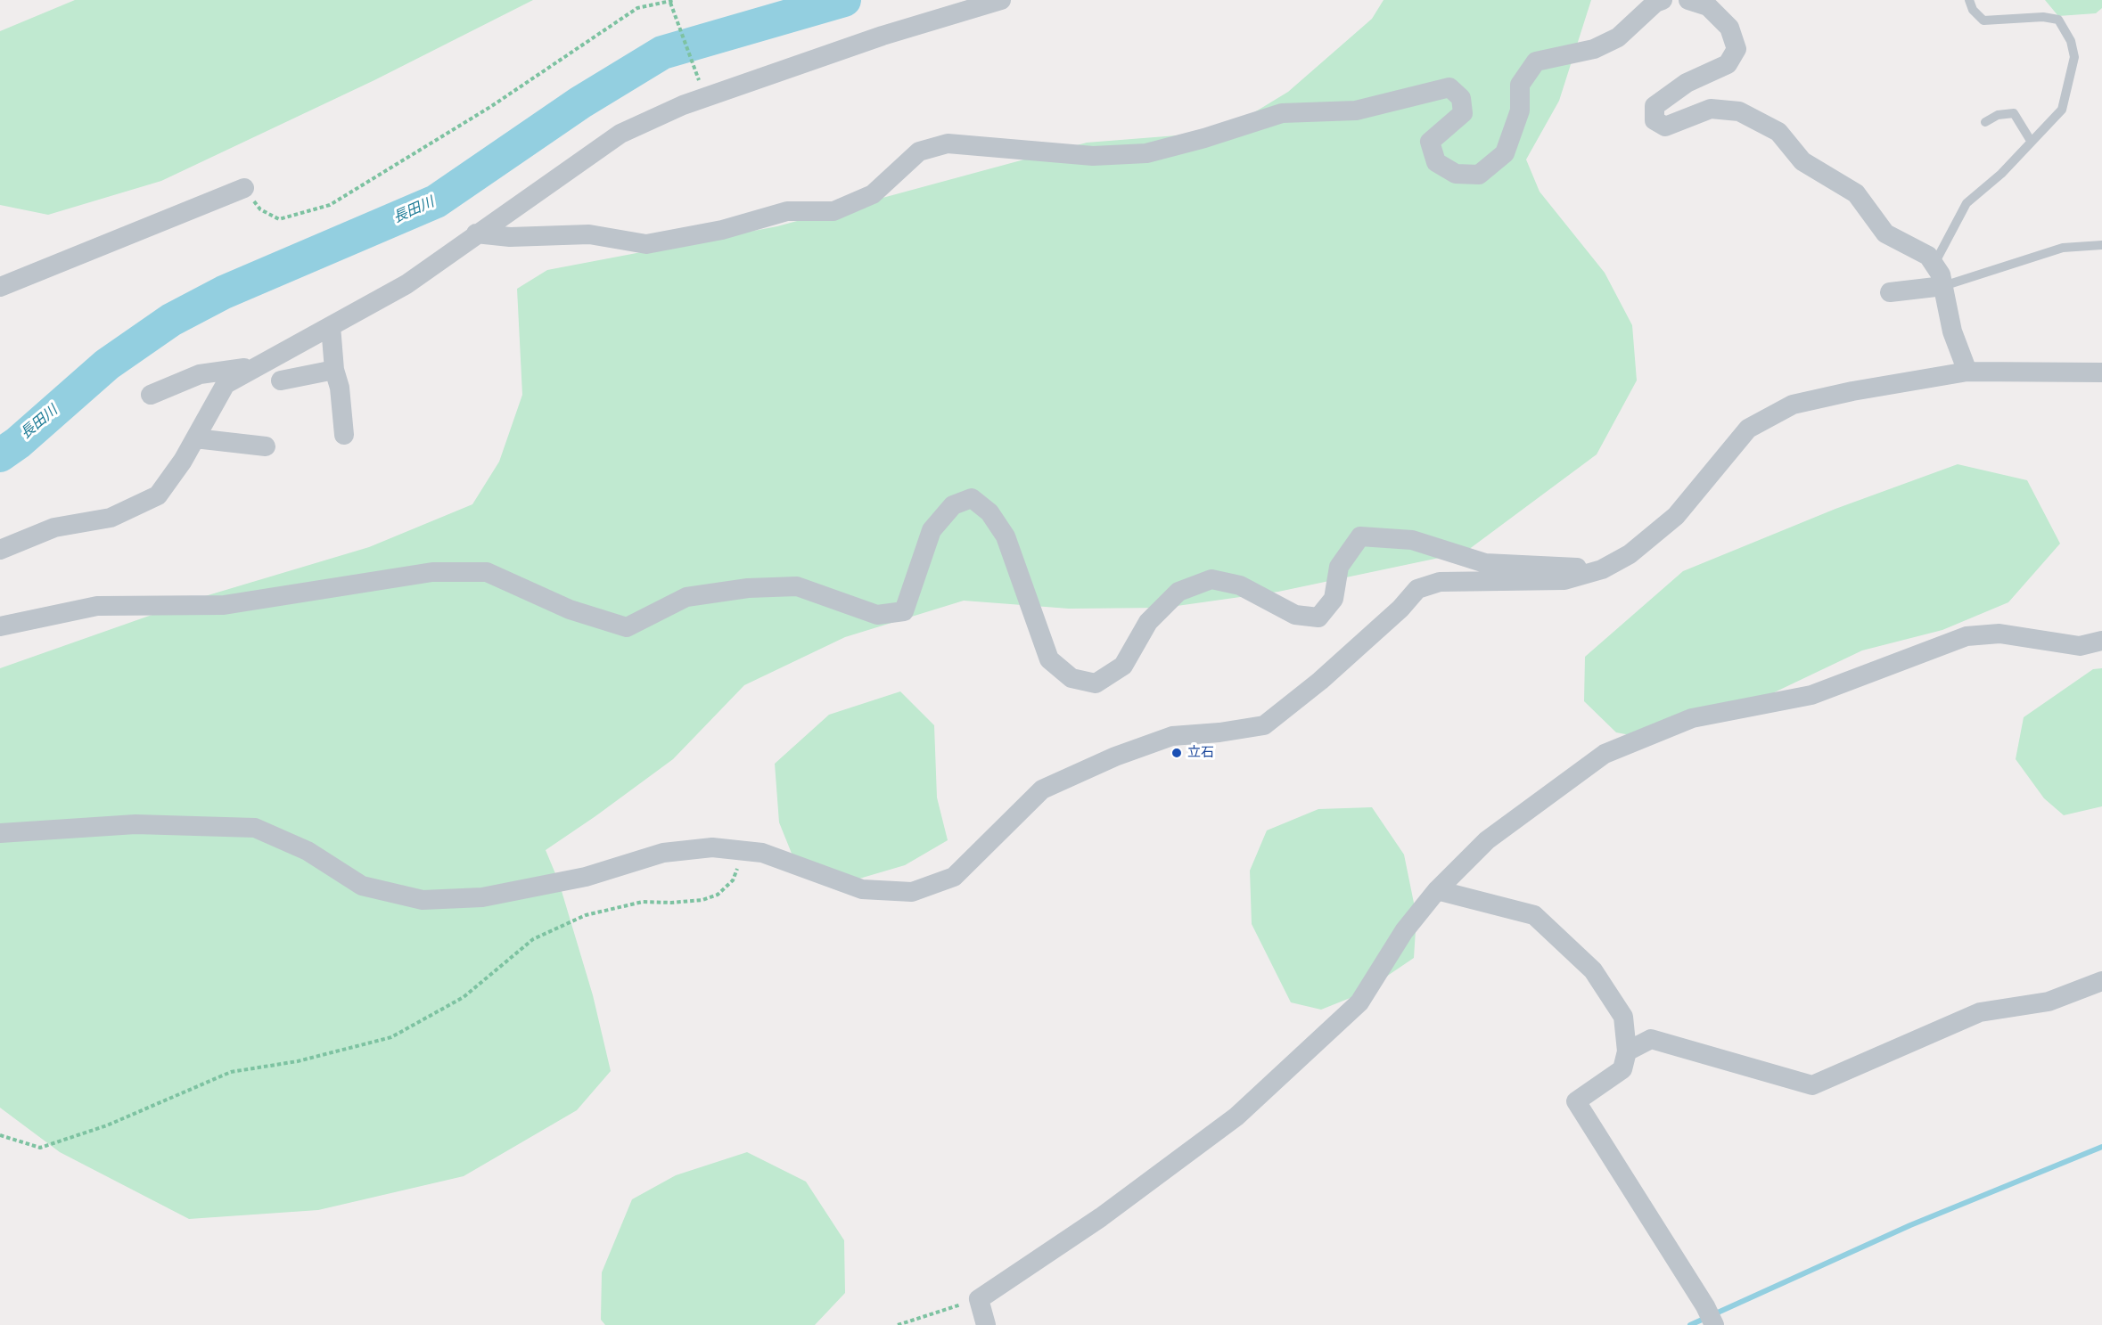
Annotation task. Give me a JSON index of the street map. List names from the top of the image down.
{
  "water": ["長田川"],
  "places": ["立石"]
}
